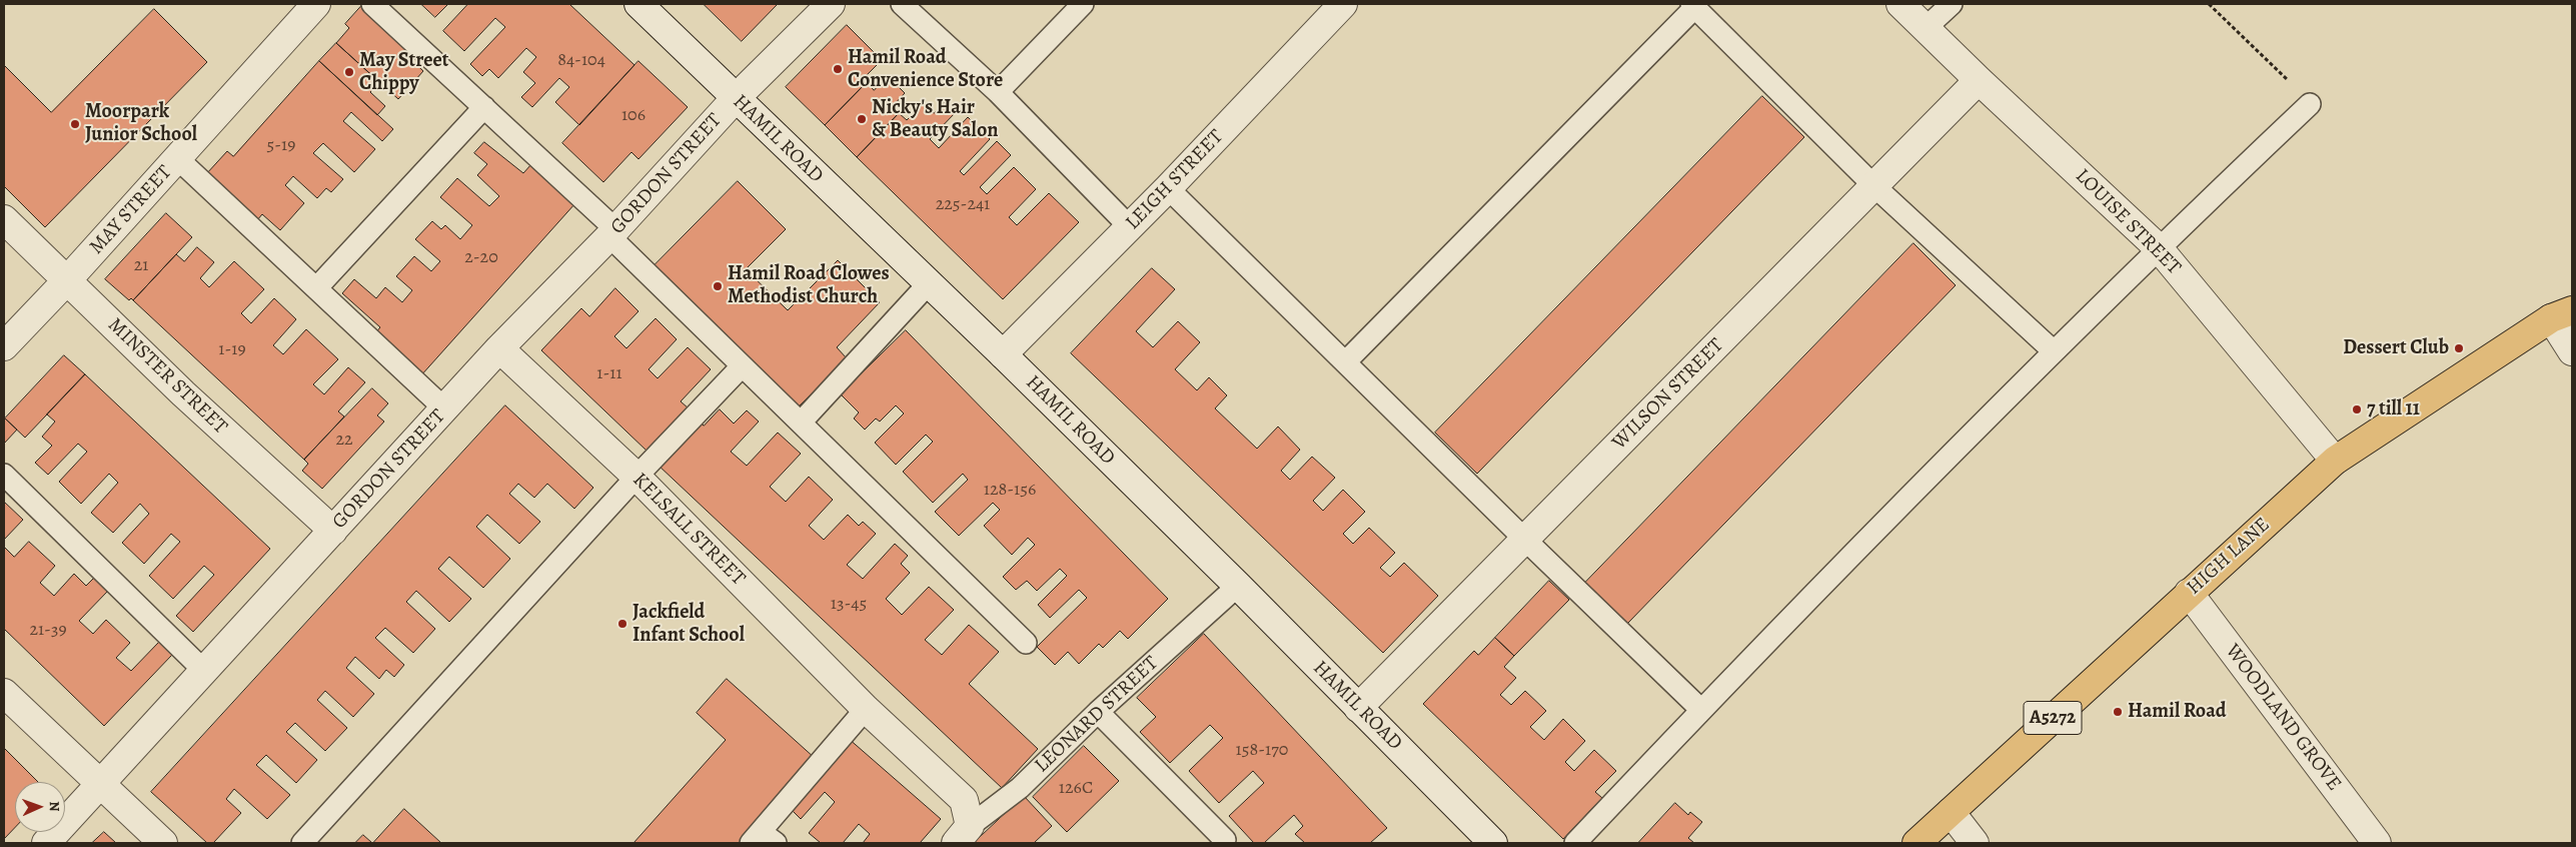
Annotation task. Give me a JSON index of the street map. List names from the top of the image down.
{
  "streets": {
    "main road": ["HIGH LANE", "A5272"],
    "street": [
      "HAMIL ROAD",
      "GORDON STREET",
      "LEIGH STREET",
      "MAY STREET",
      "LOUISE STREET",
      "MINSTER STREET",
      "WILSON STREET",
      "KELSALL STREET",
      "WOODLAND GROVE"
    ],
    "lane": ["LEONARD STREET"]
  },
  "crossings": [
    ["HAMIL ROAD", "GORDON STREET"],
    ["HAMIL ROAD", "LEIGH STREET"],
    ["HAMIL ROAD", "WILSON STREET"],
    ["HAMIL ROAD", "LEONARD STREET"],
    ["GORDON STREET", "MINSTER STREET"],
    ["GORDON STREET", "KELSALL STREET"],
    ["MAY STREET", "MINSTER STREET"],
    ["LOUISE STREET", "WILSON STREET"],
    ["LOUISE STREET", "HIGH LANE"],
    ["KELSALL STREET", "LEONARD STREET"],
    ["HIGH LANE", "WOODLAND GROVE"]
  ],
  "places": [
    "Hamil Road Convenience Store",
    "May Street Chippy",
    "Nicky's Hair & Beauty Salon",
    "Moorpark Junior School",
    "Hamil Road Clowes Methodist Church",
    "Dessert Club",
    "7 till 11",
    "Jackfield Infant School",
    "Hamil Road"
  ],
  "house_numbers": [
    "84-104",
    "106",
    "5-19",
    "225-241",
    "2-20",
    "21",
    "1-19",
    "1-11",
    "22",
    "128-156",
    "13-45",
    "21-39",
    "158-170",
    "126C"
  ],
  "north": "right"
}
